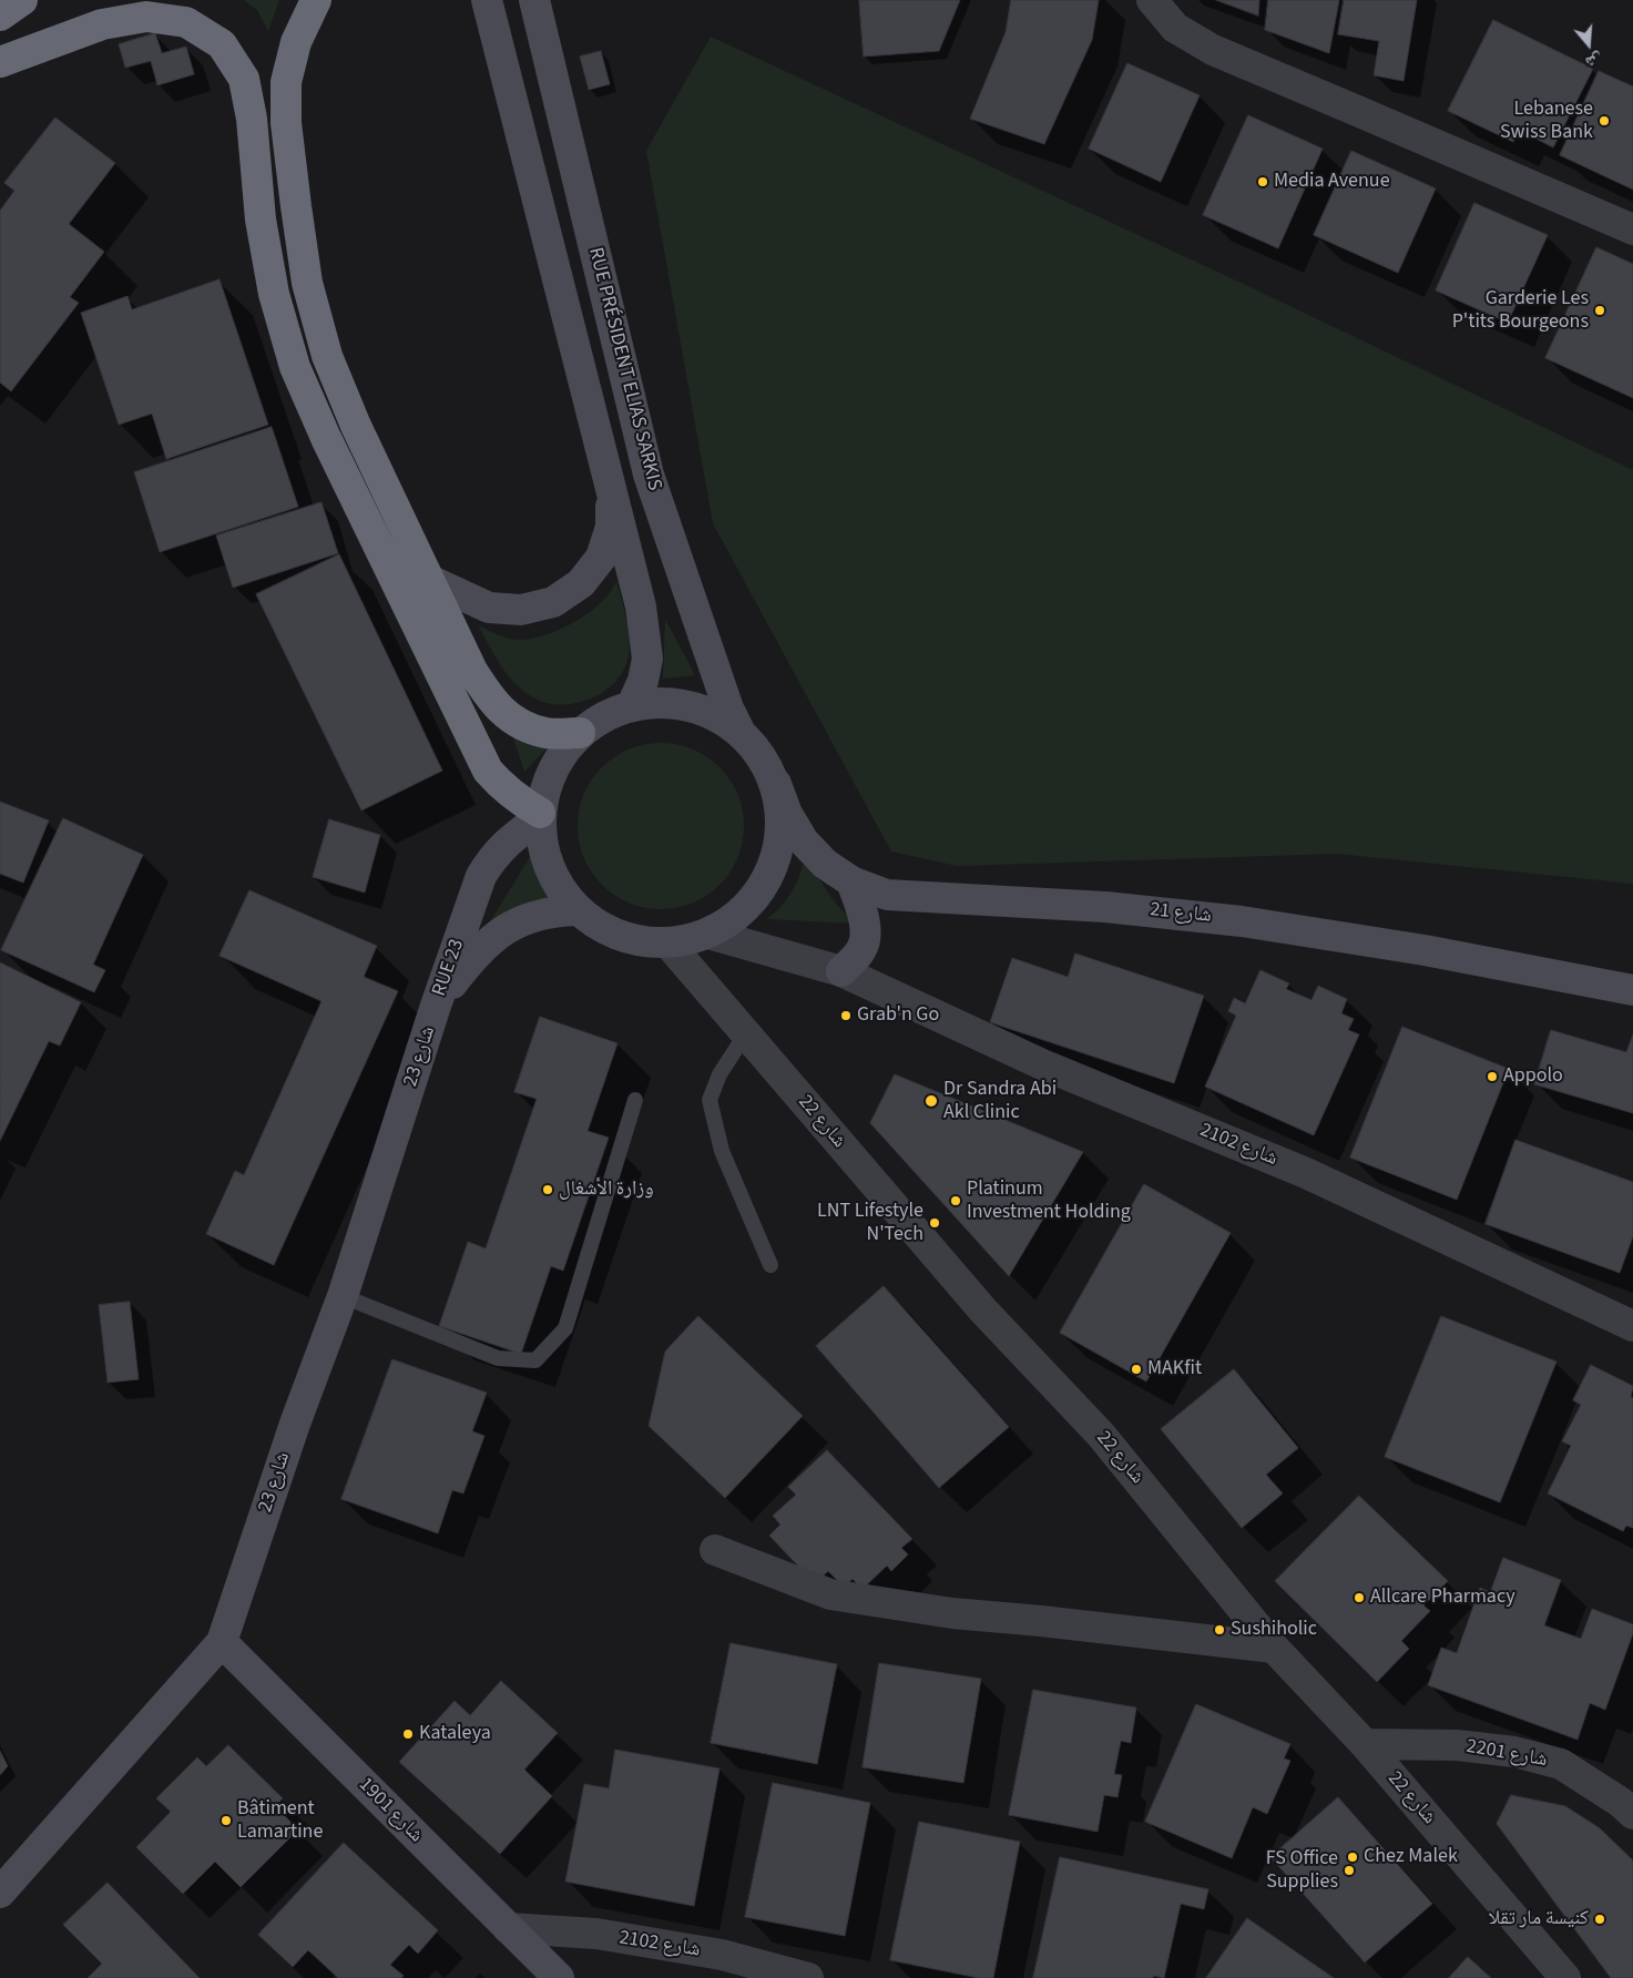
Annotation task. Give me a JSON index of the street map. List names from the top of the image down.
{
  "streets": {
    "main road": [
      "RUE PRÉSIDENT ELIAS SARKIS",
      "شارع 21",
      "RUE 23",
      "شارع 23",
      "شارع 1901"
    ],
    "street": ["شارع 22", "شارع 2102", "شارع 2201"]
  },
  "crossings": [
    ["RUE 23", "شارع 23"],
    ["شارع 23", "شارع 1901"],
    ["شارع 22", "شارع 2201"],
    ["شارع 2102", "شارع 1901"]
  ],
  "places": [
    "Lebanese Swiss Bank",
    "Media Avenue",
    "Garderie Les P'tits Bourgeons",
    "Grab'n Go",
    "Appolo",
    "Dr Sandra Abi Akl Clinic",
    "وزارة الأشغال",
    "Platinum Investment Holding",
    "LNT Lifestyle N'Tech",
    "MAKfit",
    "Allcare Pharmacy",
    "Sushiholic",
    "Kataleya",
    "Bâtiment Lamartine",
    "Chez Malek",
    "FS Office Supplies",
    "كنيسة مار تقلا"
  ],
  "north": "bottom"
}
